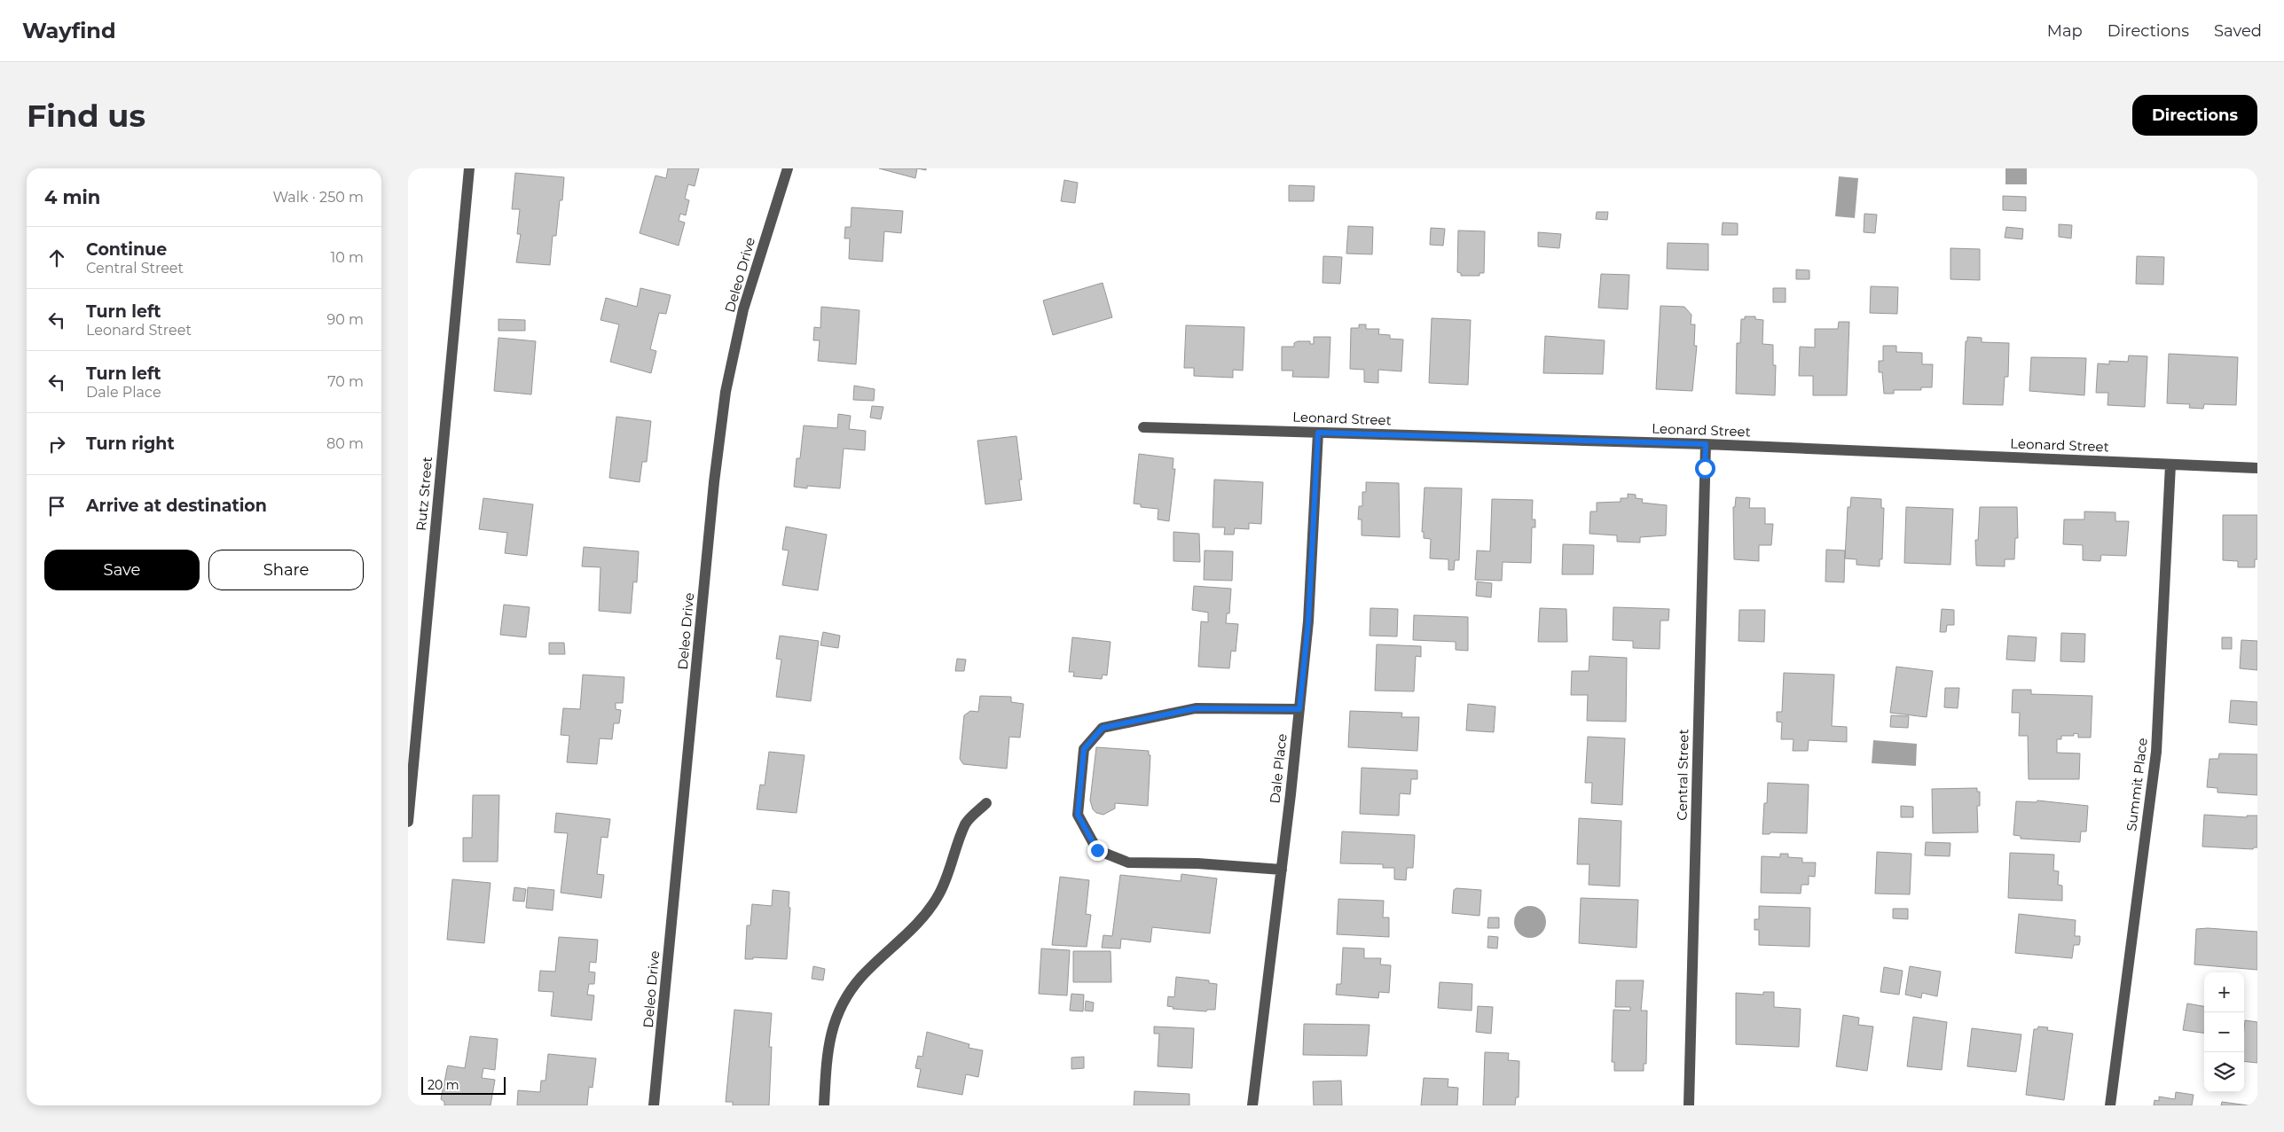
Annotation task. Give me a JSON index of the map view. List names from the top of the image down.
{
  "streets": {
    "street": [
      "Deleo Drive",
      "Leonard Street",
      "Rutz Street",
      "Dale Place",
      "Central Street",
      "Summit Place"
    ]
  },
  "crossings": [
    ["Leonard Street", "Dale Place"],
    ["Leonard Street", "Central Street"],
    ["Leonard Street", "Summit Place"]
  ],
  "scale_bar": "20 m",
  "page": {
    "header": "Wayfind",
    "nav": ["Map", "Directions", "Saved"],
    "buttons": [
      "Directions",
      ["Save", "Share"]
    ],
    "title": "Find us",
    "heading": ["4 min", "Walk · 250 m"],
    "list": [
      ["Continue", "Central Street", "10 m"],
      ["Turn left", "Leonard Street", "90 m"],
      ["Turn left", "Dale Place", "70 m"],
      ["Turn right", "80 m"],
      "Arrive at destination"
    ],
    "map_buttons": ["+", "−"],
    "scale": "20 m"
  }
}
